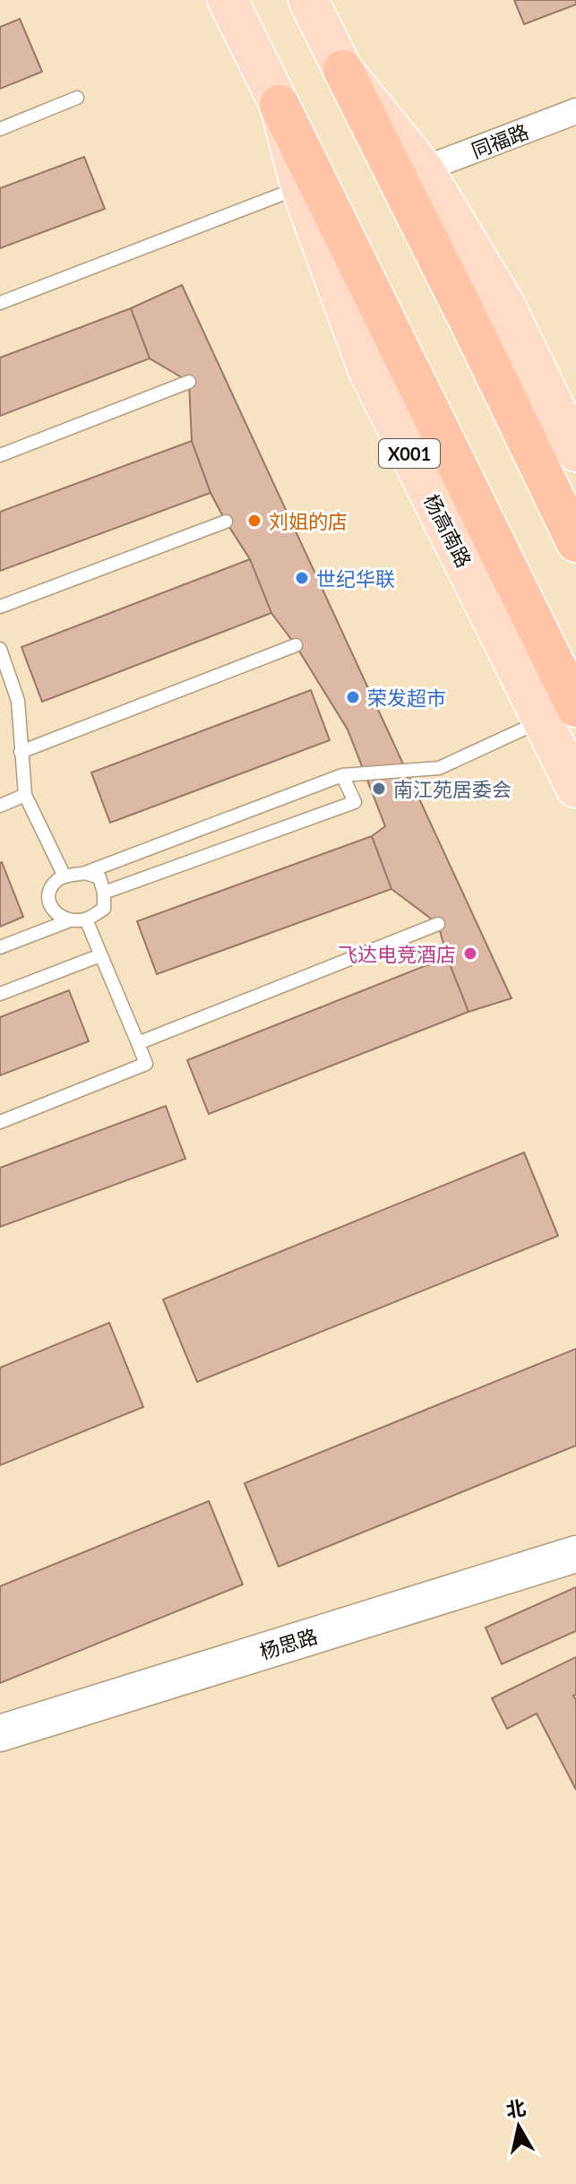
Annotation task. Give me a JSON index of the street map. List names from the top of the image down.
{
  "streets": {
    "highway": ["X001", "杨高南路"],
    "street": ["同福路", "杨思路"]
  },
  "places": [
    "刘姐的店",
    "世纪华联",
    "荣发超市",
    "南江苑居委会",
    "飞达电竞酒店"
  ],
  "north": "top"
}
